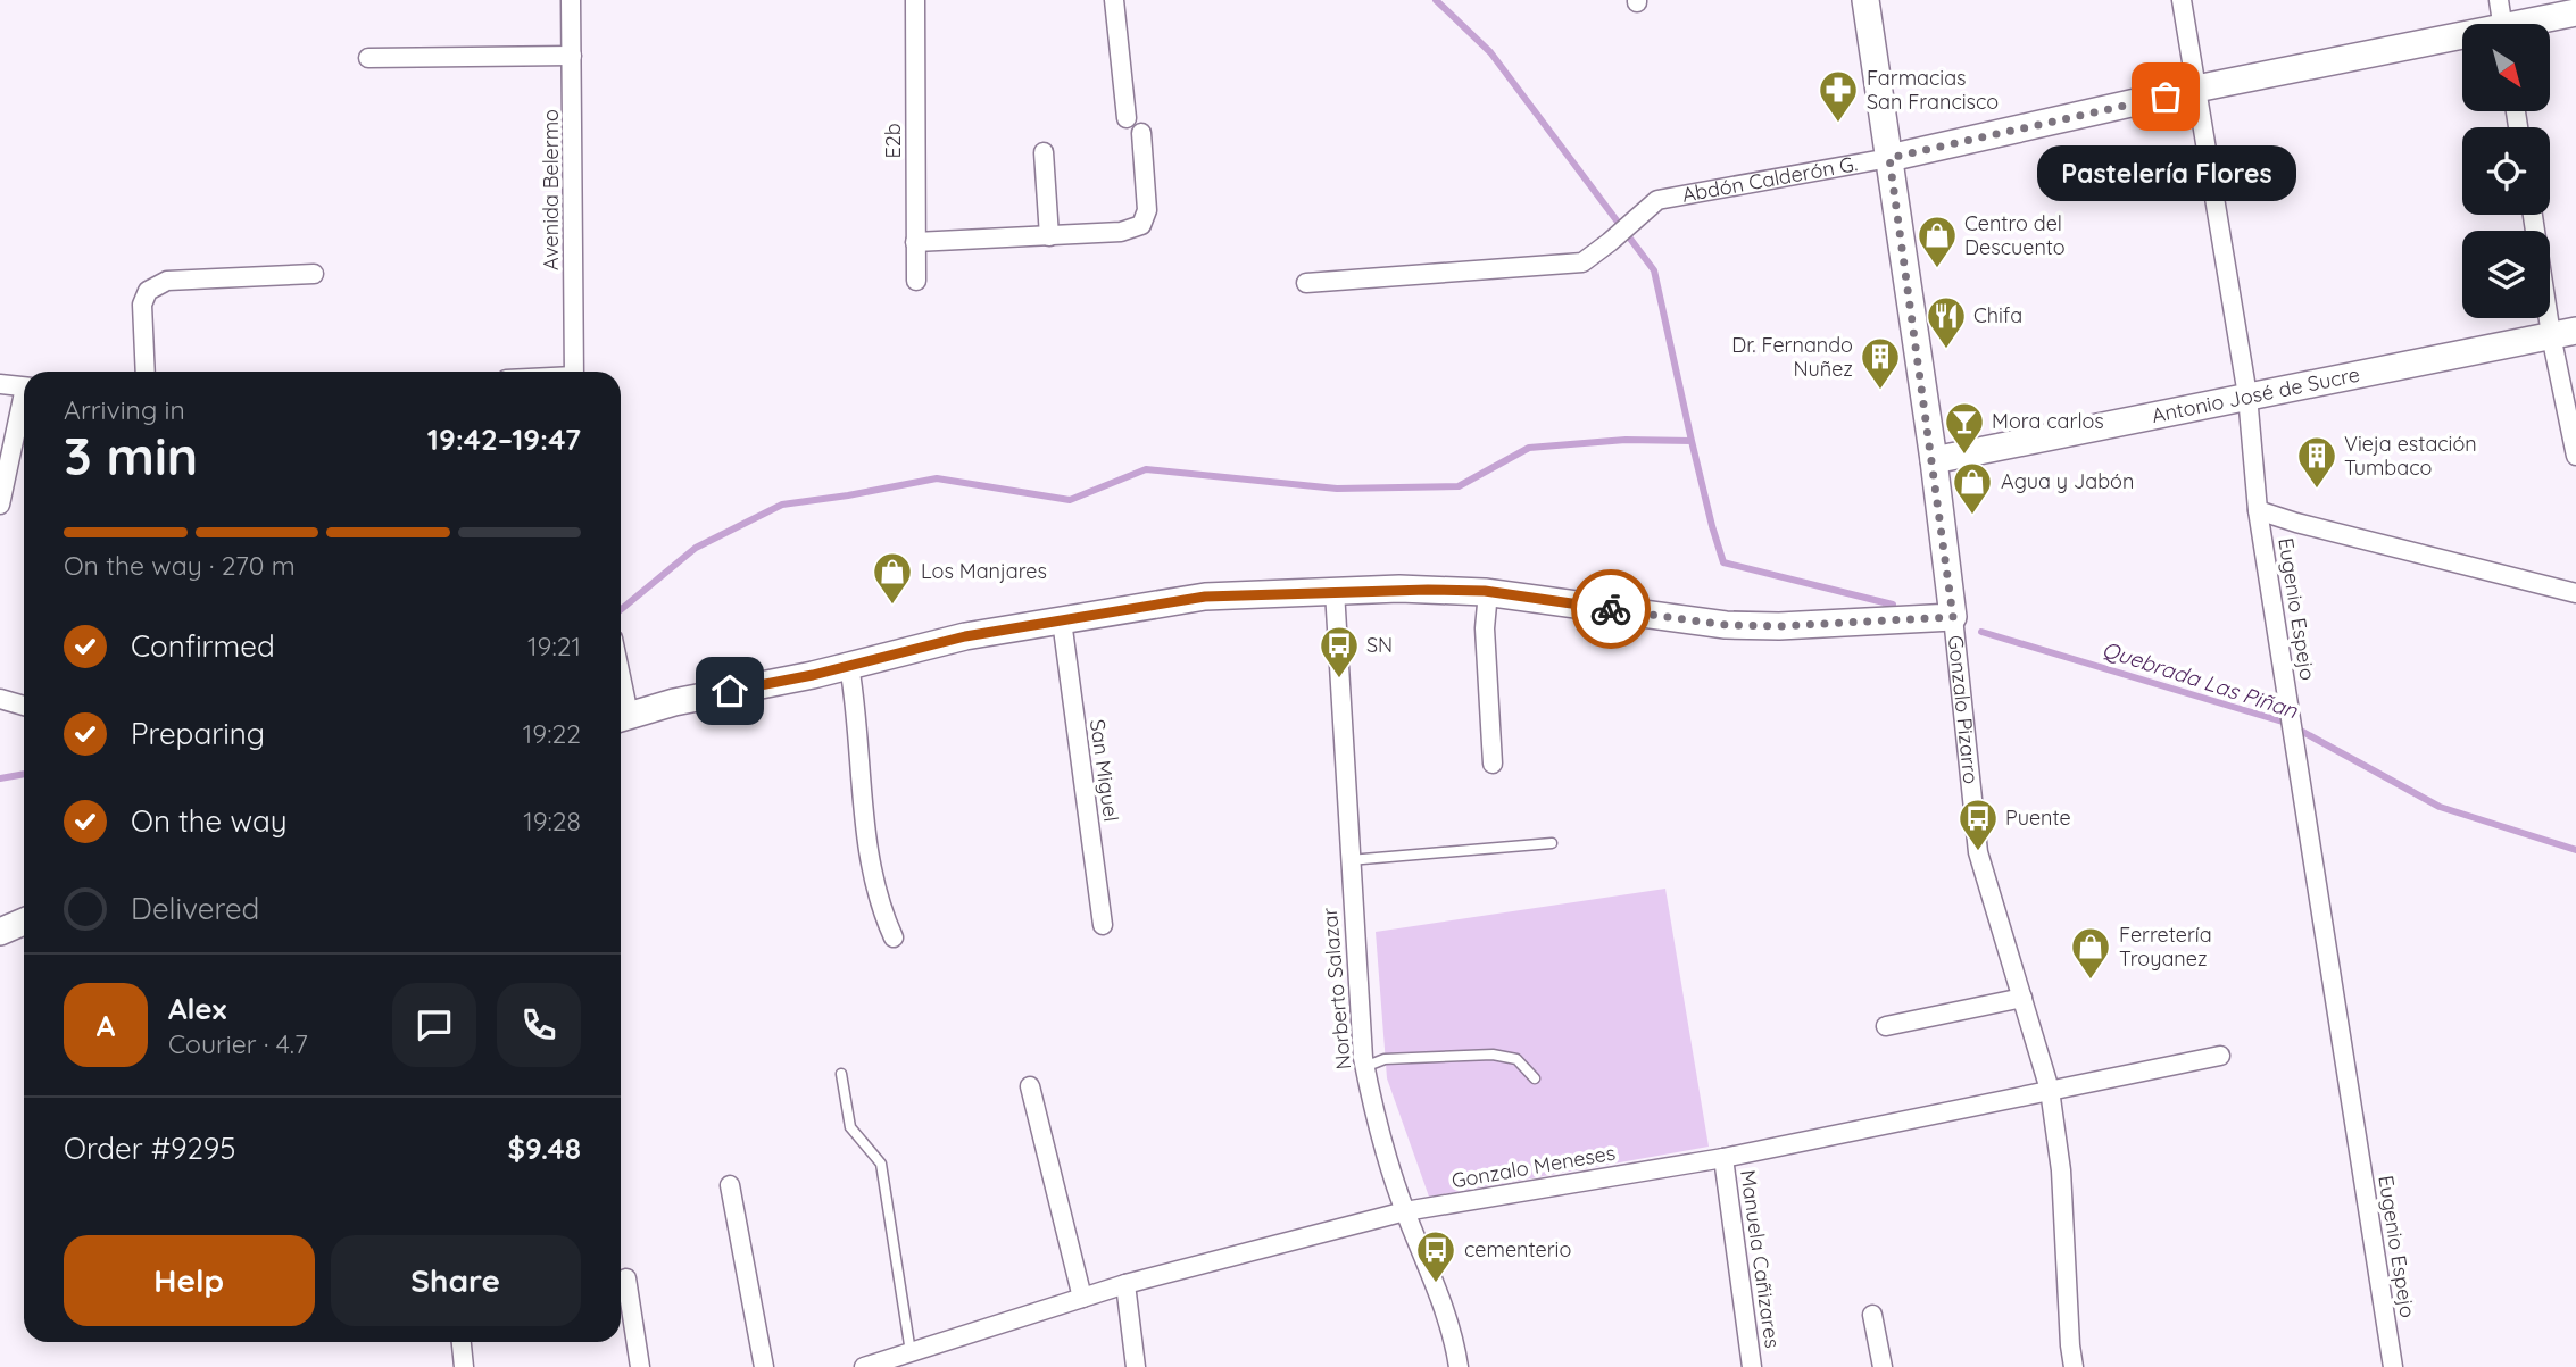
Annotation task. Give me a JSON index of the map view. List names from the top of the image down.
{
  "streets": {
    "street": [
      "E2b",
      "Abdón Calderón G.",
      "Avenida Belermo",
      "Antonio José de Sucre",
      "Eugenio Espejo",
      "Gonzalo Pizarro",
      "San Miguel",
      "Norberto Salazar",
      "Gonzalo Meneses",
      "Manuela Cañizares"
    ]
  },
  "crossings": [
    ["Abdón Calderón G.", "Eugenio Espejo"],
    ["Abdón Calderón G.", "Gonzalo Pizarro"],
    ["Antonio José de Sucre", "Eugenio Espejo"],
    ["Antonio José de Sucre", "Gonzalo Pizarro"],
    ["Gonzalo Pizarro", "Gonzalo Meneses"],
    ["Norberto Salazar", "Gonzalo Meneses"],
    ["Gonzalo Meneses", "Manuela Cañizares"]
  ],
  "water": ["Quebrada Las Piñan"],
  "places": {
    "other": ["Pastelería Flores"],
    "pharmacy": ["Farmacias San Francisco"],
    "shop": [
      "Centro del Descuento",
      "Agua y Jabón",
      "Los Manjares",
      "Ferretería Troyanez"
    ],
    "restaurant": ["Chifa"],
    "building": ["Dr. Fernando Nuñez", "Vieja estación Tumbaco"],
    "bar": ["Mora carlos"],
    "bus stop": ["SN", "Puente", "cementerio"]
  },
  "north": "bottom right",
  "page": {
    "bubble": "Pastelería Flores",
    "heading": ["3 min", "Arriving in", "19:42–19:47"],
    "panel": [
      "Alex",
      "Courier · 4.7",
      "Order #9295",
      "$9.48"
    ],
    "bar": "On the way · 270 m",
    "list": [
      ["Confirmed", "19:21"],
      ["Preparing", "19:22"],
      ["On the way", "19:28"],
      "Delivered"
    ],
    "round": "A",
    "buttons": ["Help", "Share"]
  }
}
